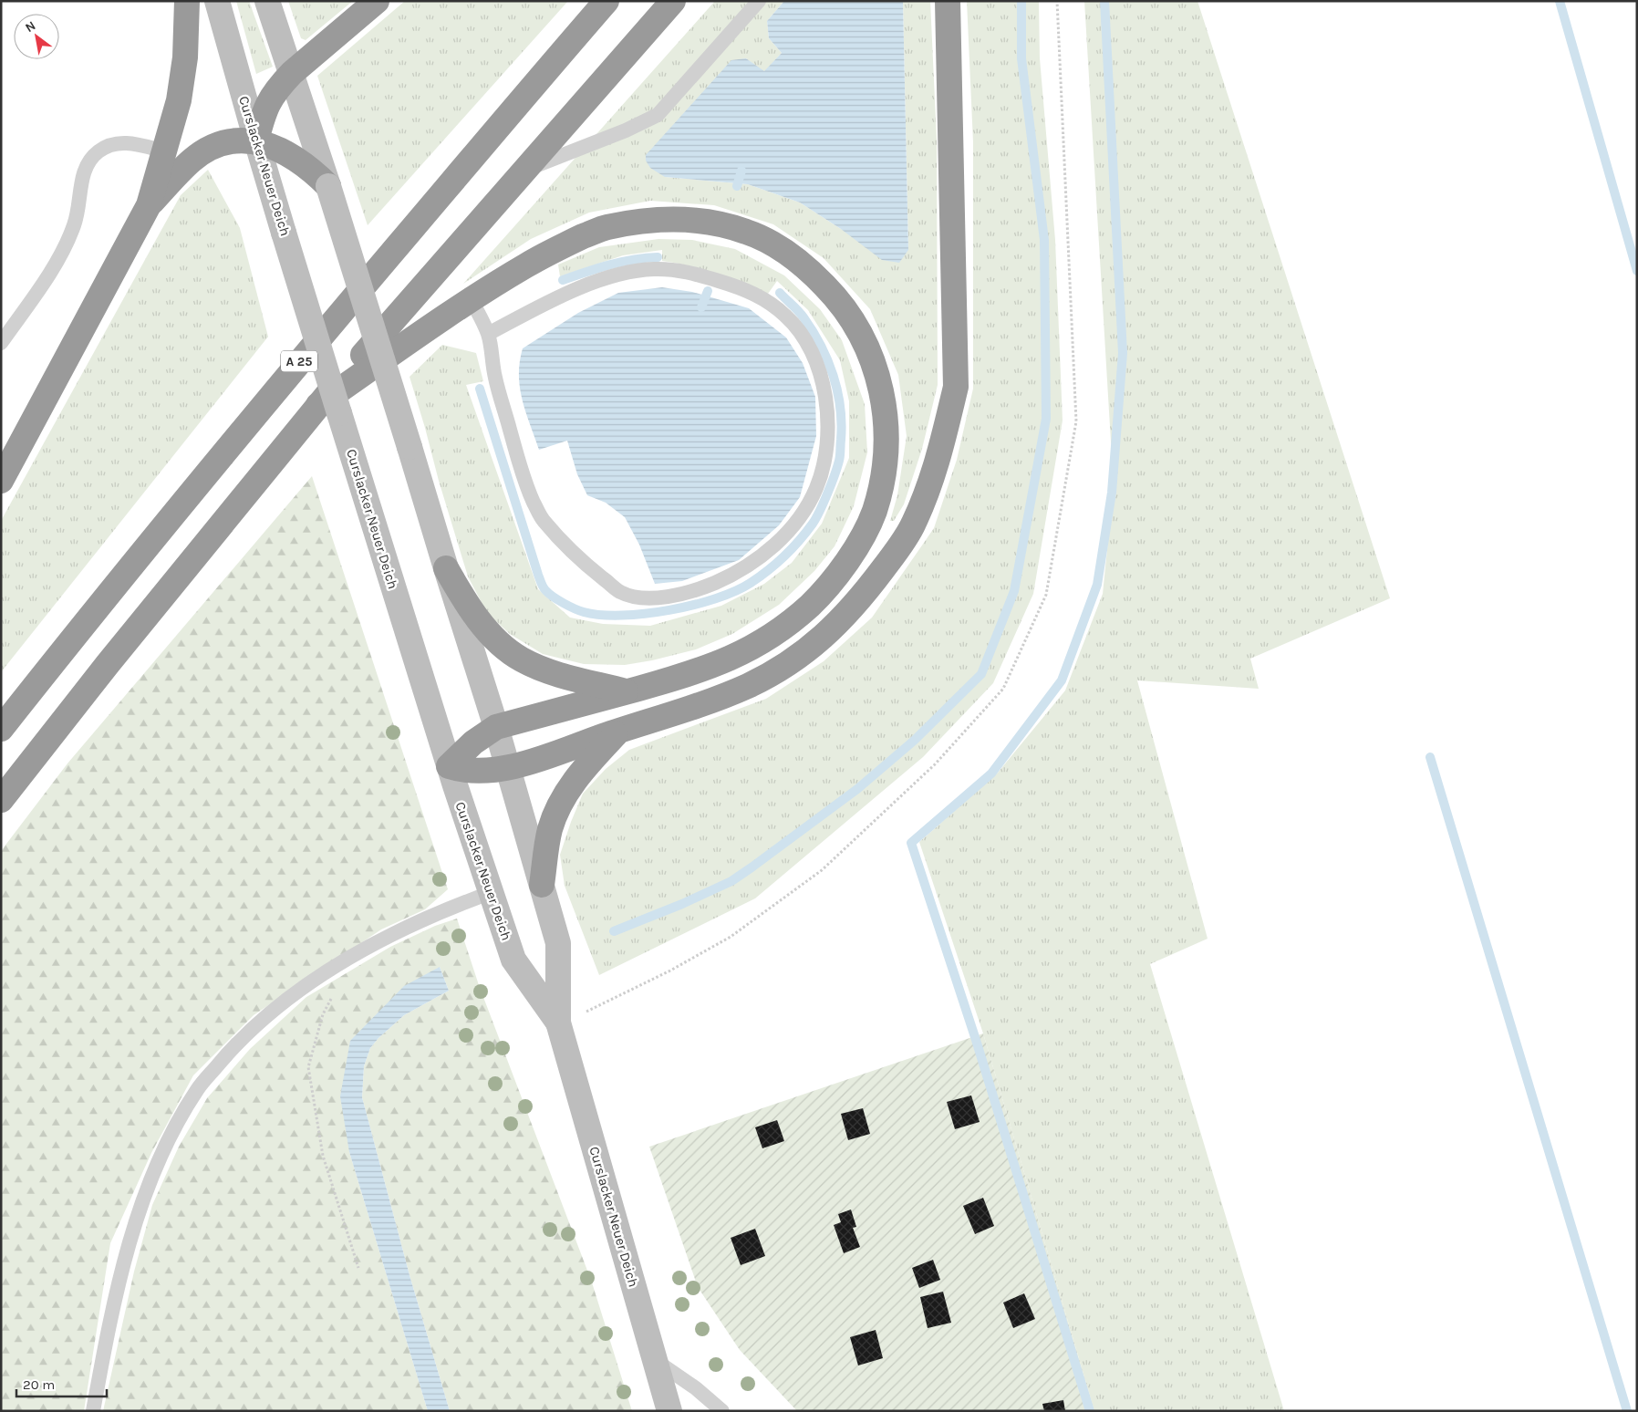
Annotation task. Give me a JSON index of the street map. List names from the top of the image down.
{
  "streets": {
    "highway": ["A 25"],
    "main road": ["Curslacker Neuer Deich"]
  },
  "scale_bar": "20 m",
  "north": "top left"
}
